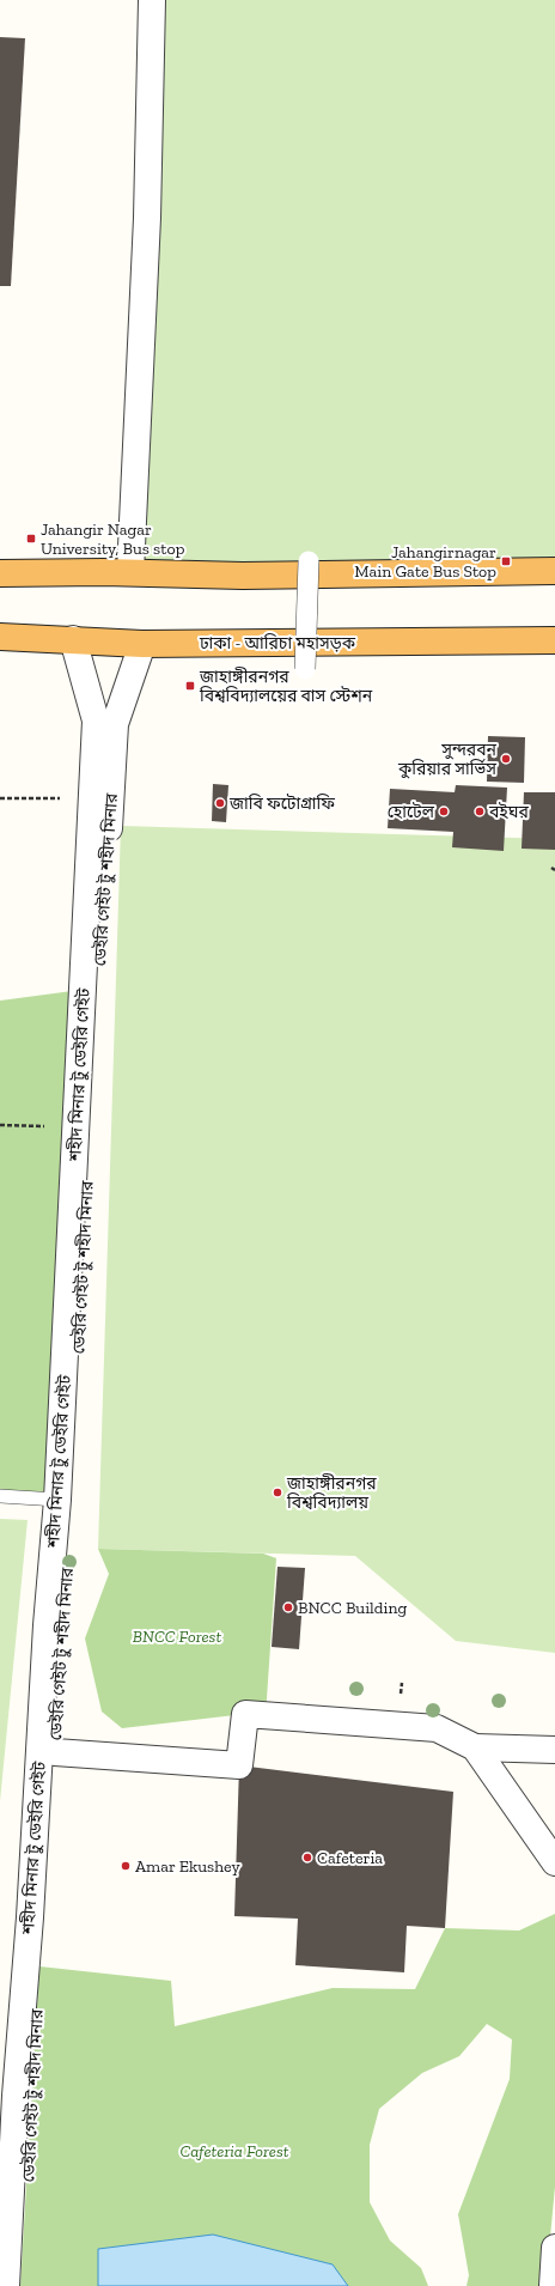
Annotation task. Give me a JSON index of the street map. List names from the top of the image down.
{
  "streets": {
    "highway": ["ঢাকা - আরিচা মহাসড়ক"],
    "street": ["ডেইরি গেইট টু শহীদ মিনার", "শহীদ মিনার টু ডেইরি গেইট"]
  },
  "crossings": [
    ["ঢাকা - আরিচা মহাসড়ক", "ডেইরি গেইট টু শহীদ মিনার"],
    ["ঢাকা - আরিচা মহাসড়ক", "শহীদ মিনার টু ডেইরি গেইট"],
    ["ডেইরি গেইট টু শহীদ মিনার", "শহীদ মিনার টু ডেইরি গেইট"]
  ],
  "parks": ["BNCC Forest", "Cafeteria Forest"],
  "places": {
    "transit": ["Jahangir Nagar University, Bus stop", "Jahangirnagar Main Gate Bus Stop", "জাহাঙ্গীরনগর বিশ্ববিদ্যালয়ের বাস স্টেশন"],
    "other": [
      "সুন্দরবন কুরিয়ার সার্ভিস",
      "জাবি ফটোগ্রাফি",
      "হোটেল",
      "বইঘর",
      "জাহাঙ্গীরনগর বিশ্ববিদ্যালয়",
      "BNCC Building",
      "Cafeteria",
      "Amar Ekushey"
    ]
  }
}
